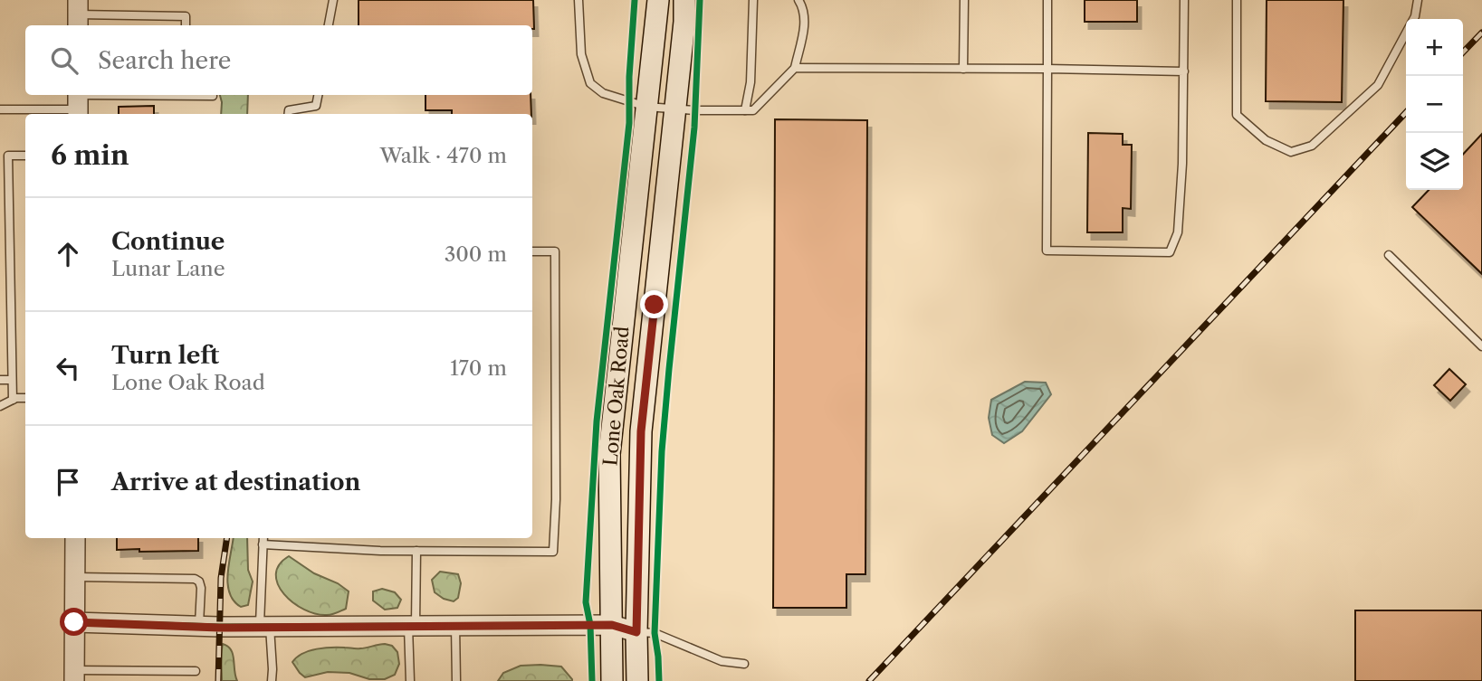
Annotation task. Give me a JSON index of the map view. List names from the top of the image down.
{
  "streets": {
    "main road": ["Lone Oak Road"]
  },
  "page": {
    "map_buttons": ["+", "−"],
    "search": "Search here",
    "heading": ["6 min", "Walk · 470 m"],
    "list": [
      ["Continue", "Lunar Lane", "300 m"],
      ["Turn left", "Lone Oak Road", "170 m"],
      "Arrive at destination"
    ]
  }
}
